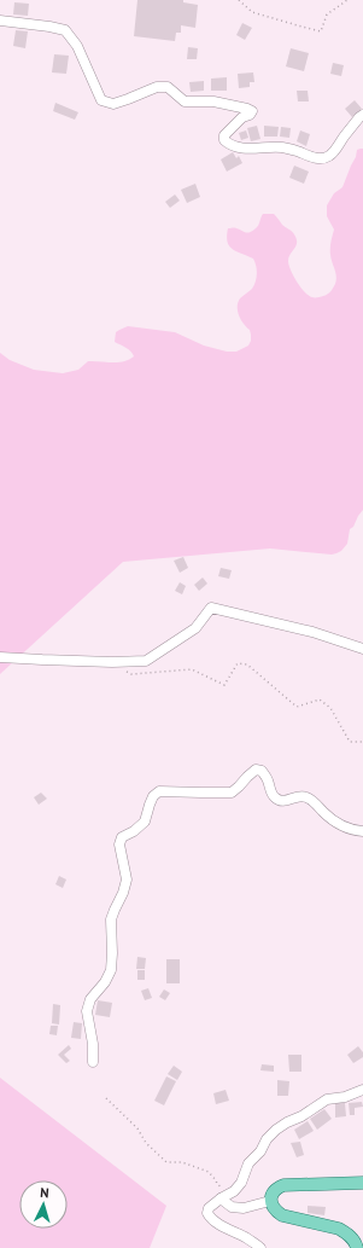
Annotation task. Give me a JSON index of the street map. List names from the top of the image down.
{
  "north": "top"
}
